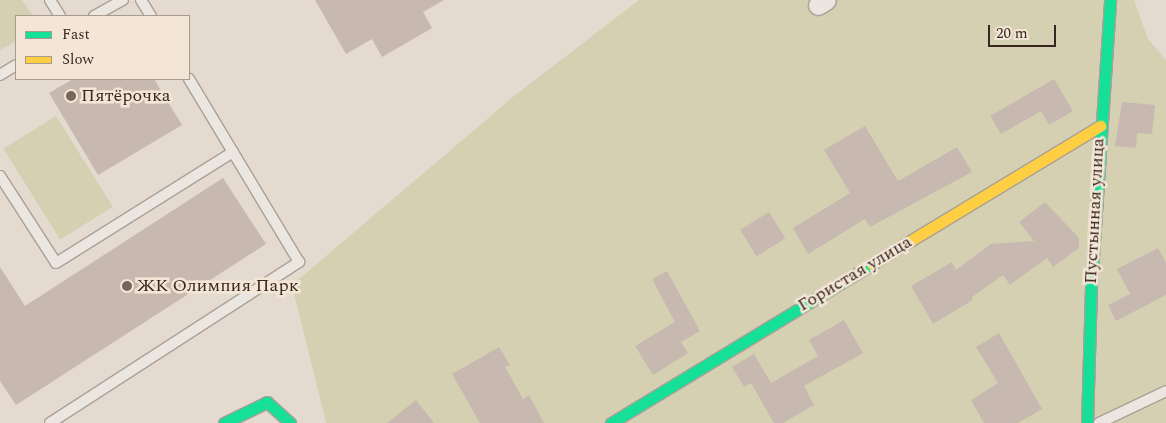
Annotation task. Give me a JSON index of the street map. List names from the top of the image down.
{
  "streets": {
    "street": ["Пустынная улица", "Гористая улица"]
  },
  "crossings": [
    ["Пустынная улица", "Гористая улица"]
  ],
  "places": ["Пятёрочка", "ЖК Олимпия Парк"],
  "legend": ["Fast", "Slow"],
  "scale_bar": "20 m"
}
